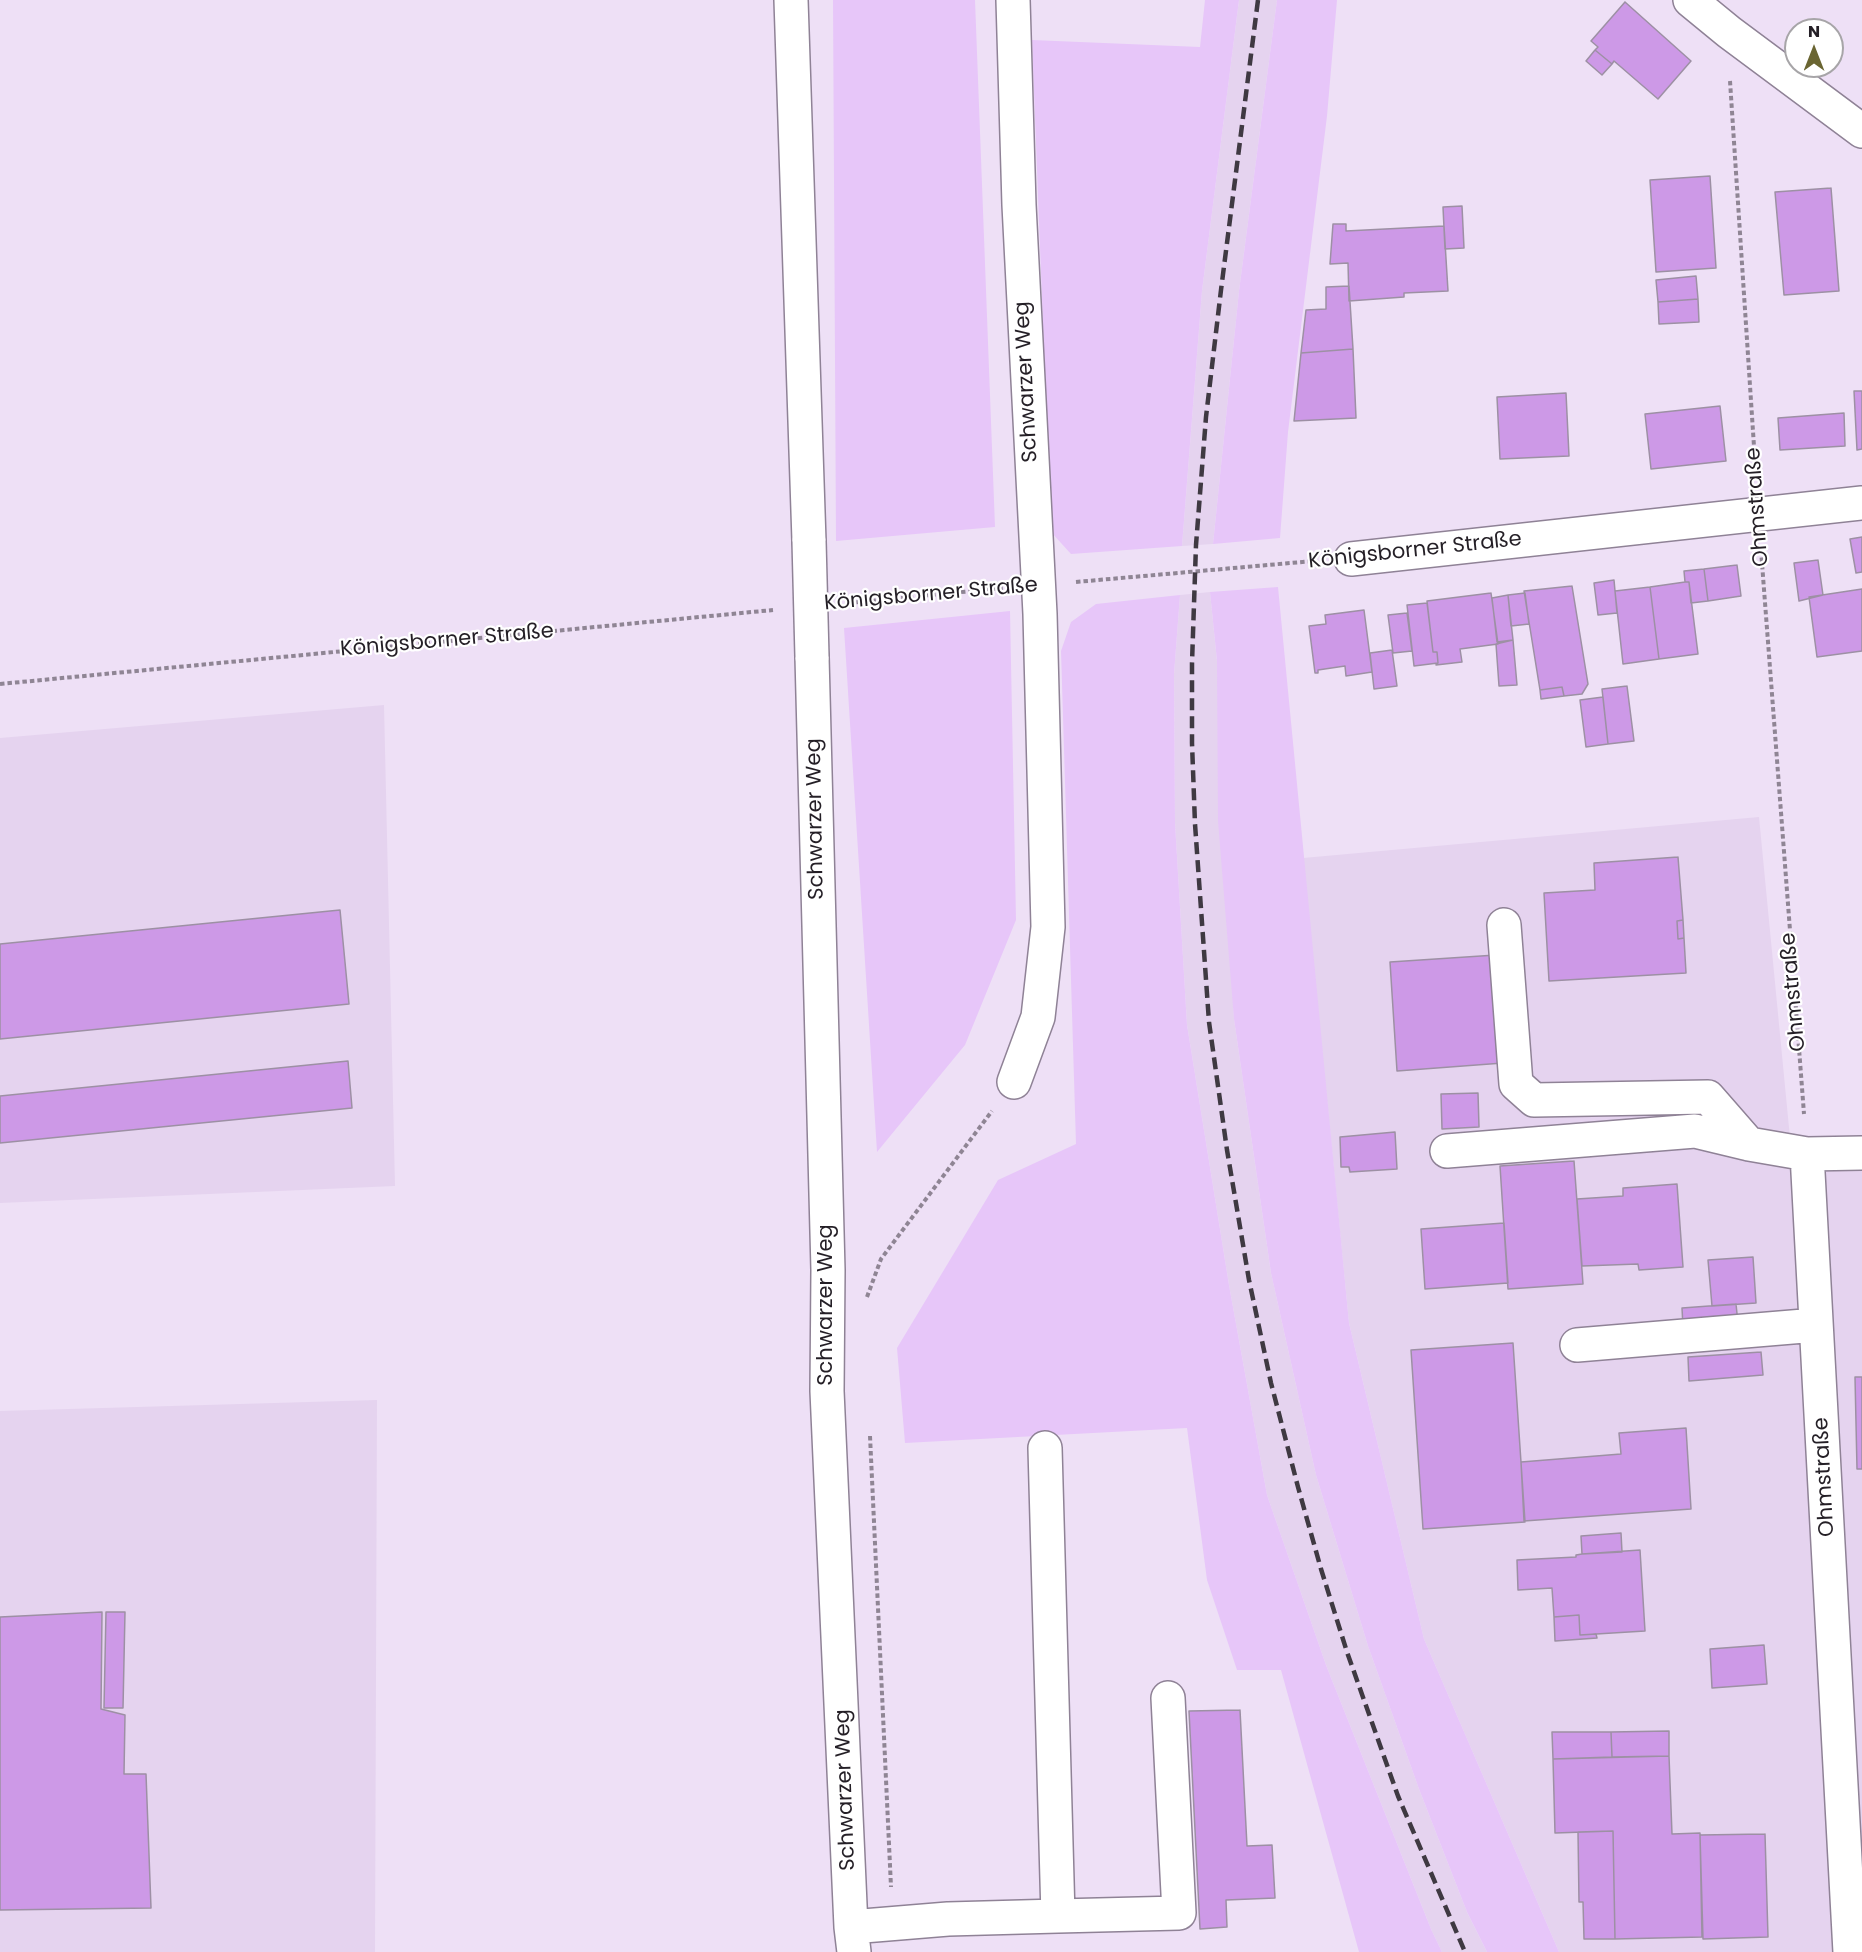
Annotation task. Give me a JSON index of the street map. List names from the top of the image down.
{
  "streets": {
    "street": ["Schwarzer Weg", "Ohmstraße", "Königsborner Straße"]
  },
  "crossings": [
    ["Schwarzer Weg", "Königsborner Straße"],
    ["Ohmstraße", "Königsborner Straße"]
  ],
  "north": "top"
}
